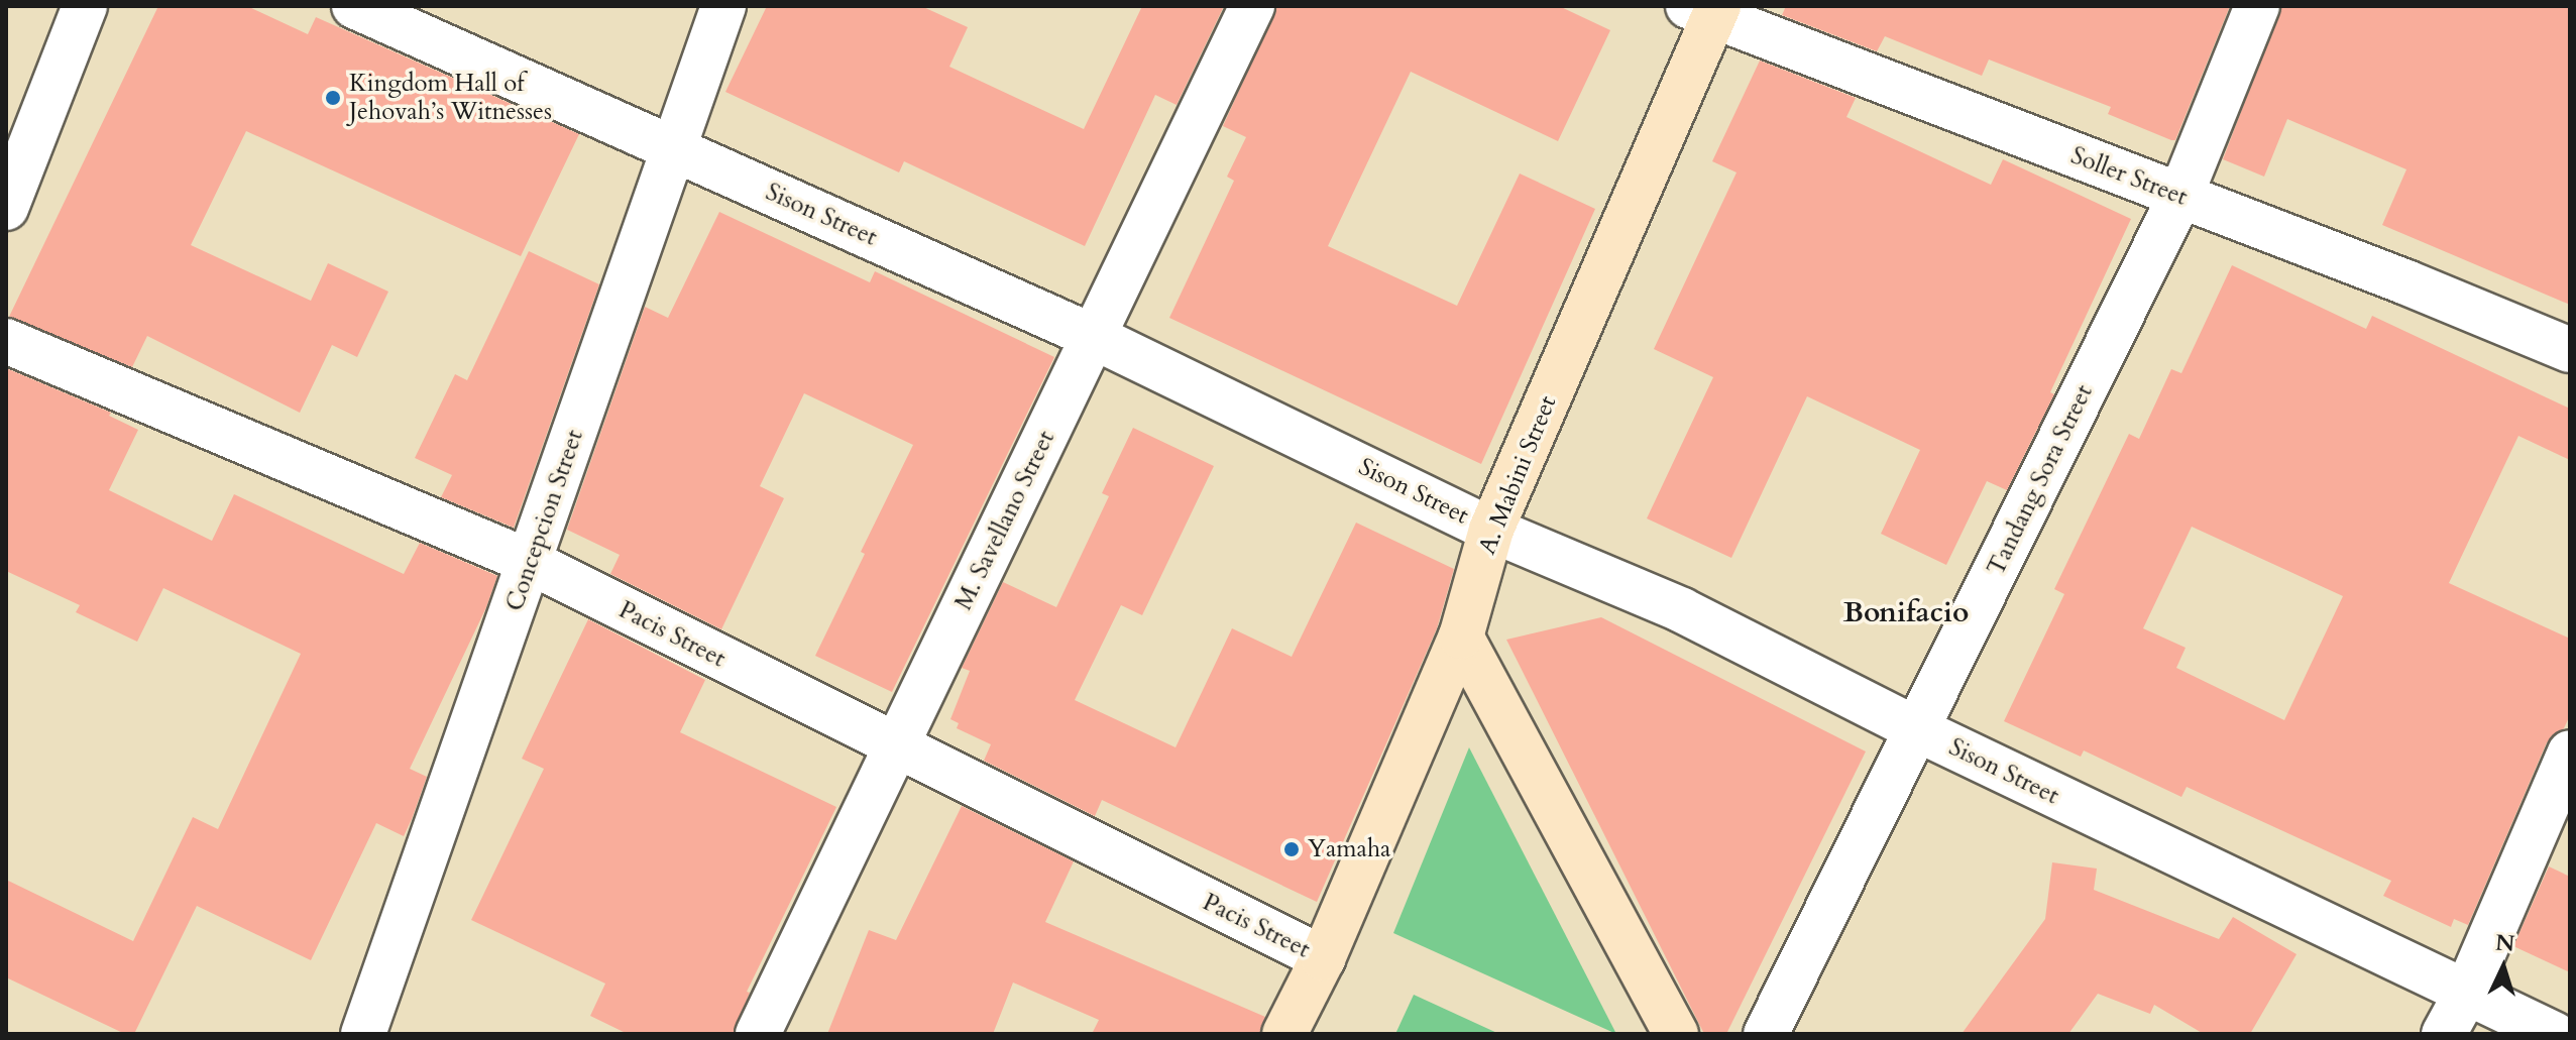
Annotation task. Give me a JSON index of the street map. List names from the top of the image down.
{
  "streets": {
    "street": [
      "Soller Street",
      "Sison Street",
      "A. Mabini Street",
      "Tandang Sora Street",
      "Concepcion Street",
      "M. Savellano Street",
      "Pacis Street"
    ]
  },
  "crossings": [
    ["Soller Street", "A. Mabini Street"],
    ["Soller Street", "Tandang Sora Street"],
    ["Sison Street", "A. Mabini Street"],
    ["Sison Street", "Tandang Sora Street"],
    ["Sison Street", "Concepcion Street"],
    ["Sison Street", "M. Savellano Street"],
    ["A. Mabini Street", "Pacis Street"],
    ["Concepcion Street", "Pacis Street"],
    ["M. Savellano Street", "Pacis Street"]
  ],
  "districts": ["Bonifacio"],
  "places": ["Kingdom Hall of Jehovah’s Witnesses", "Yamaha"],
  "north": "top"
}
